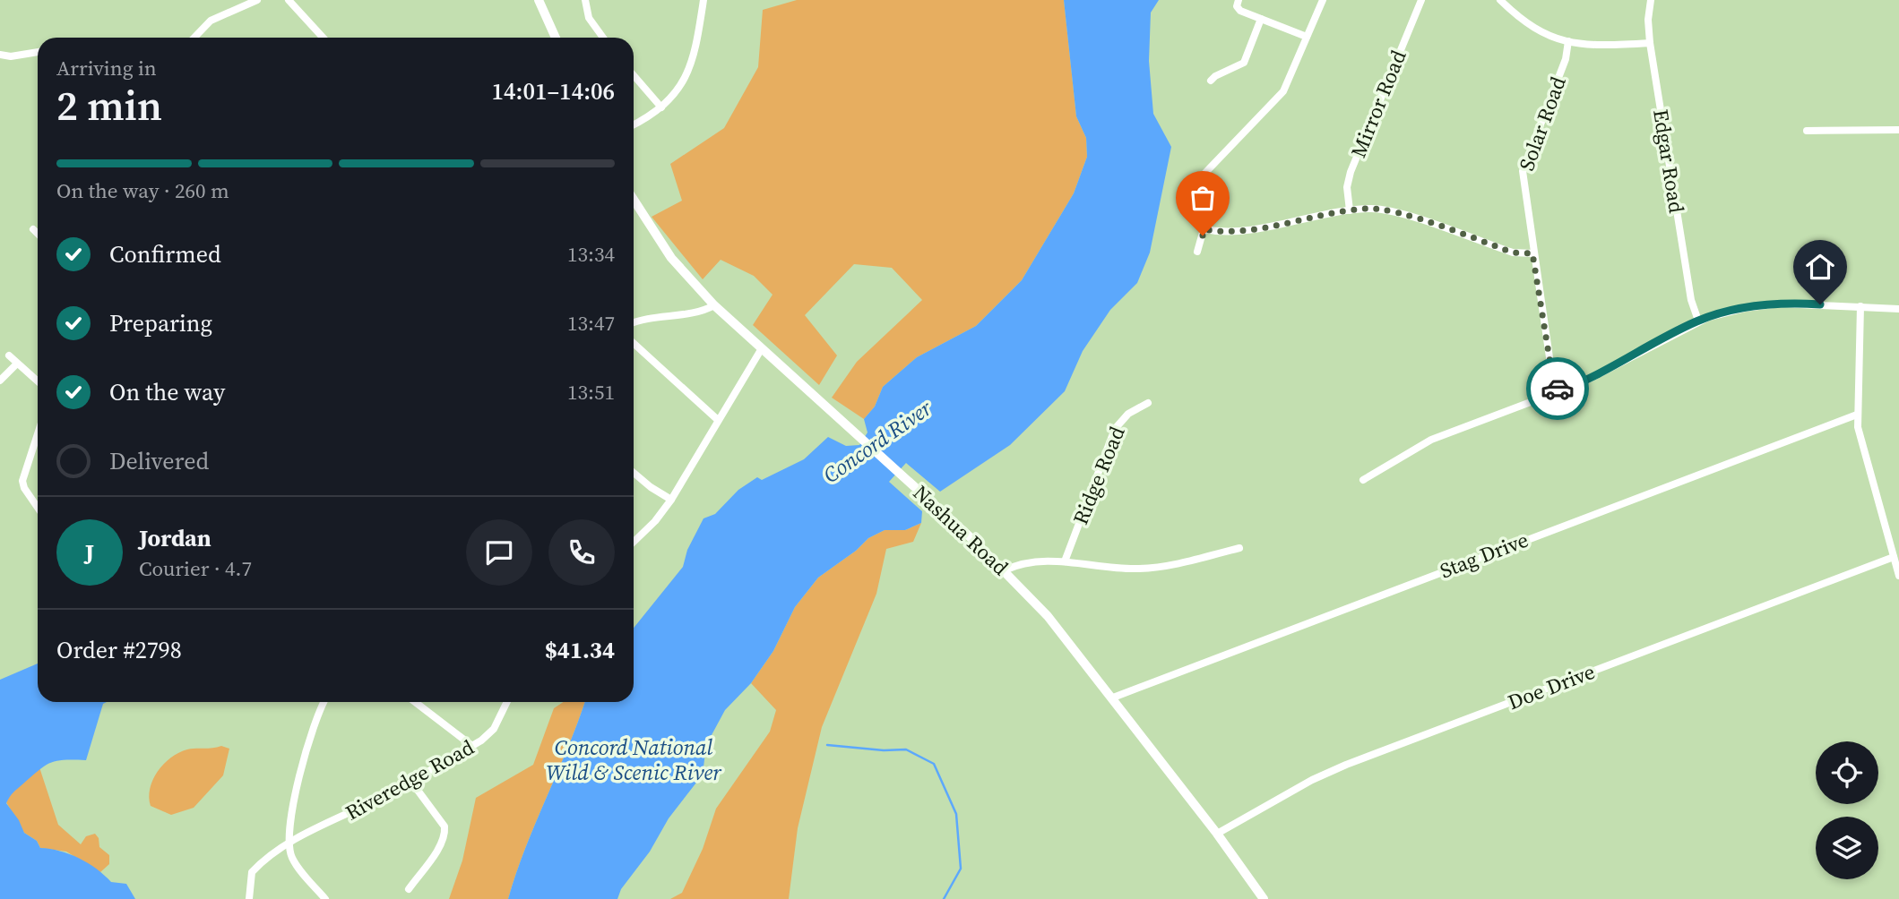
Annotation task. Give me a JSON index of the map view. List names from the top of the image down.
{
  "streets": {
    "main road": ["Nashua Road"],
    "street": [
      "Mirror Road",
      "Solar Road",
      "Edgar Road",
      "Ridge Road",
      "Stag Drive",
      "Doe Drive",
      "Riveredge Road"
    ]
  },
  "crossings": [
    ["Nashua Road", "Stag Drive"],
    ["Nashua Road", "Doe Drive"]
  ],
  "water": ["Concord River", "Concord National Wild & Scenic River"],
  "page": {
    "heading": ["2 min", "Arriving in", "14:01–14:06"],
    "panel": [
      "Jordan",
      "Courier · 4.7",
      "Order #2798",
      "$41.34"
    ],
    "bar": "On the way · 260 m",
    "list": [
      ["Confirmed", "13:34"],
      ["Preparing", "13:47"],
      ["On the way", "13:51"],
      "Delivered"
    ],
    "round": "J"
  }
}
